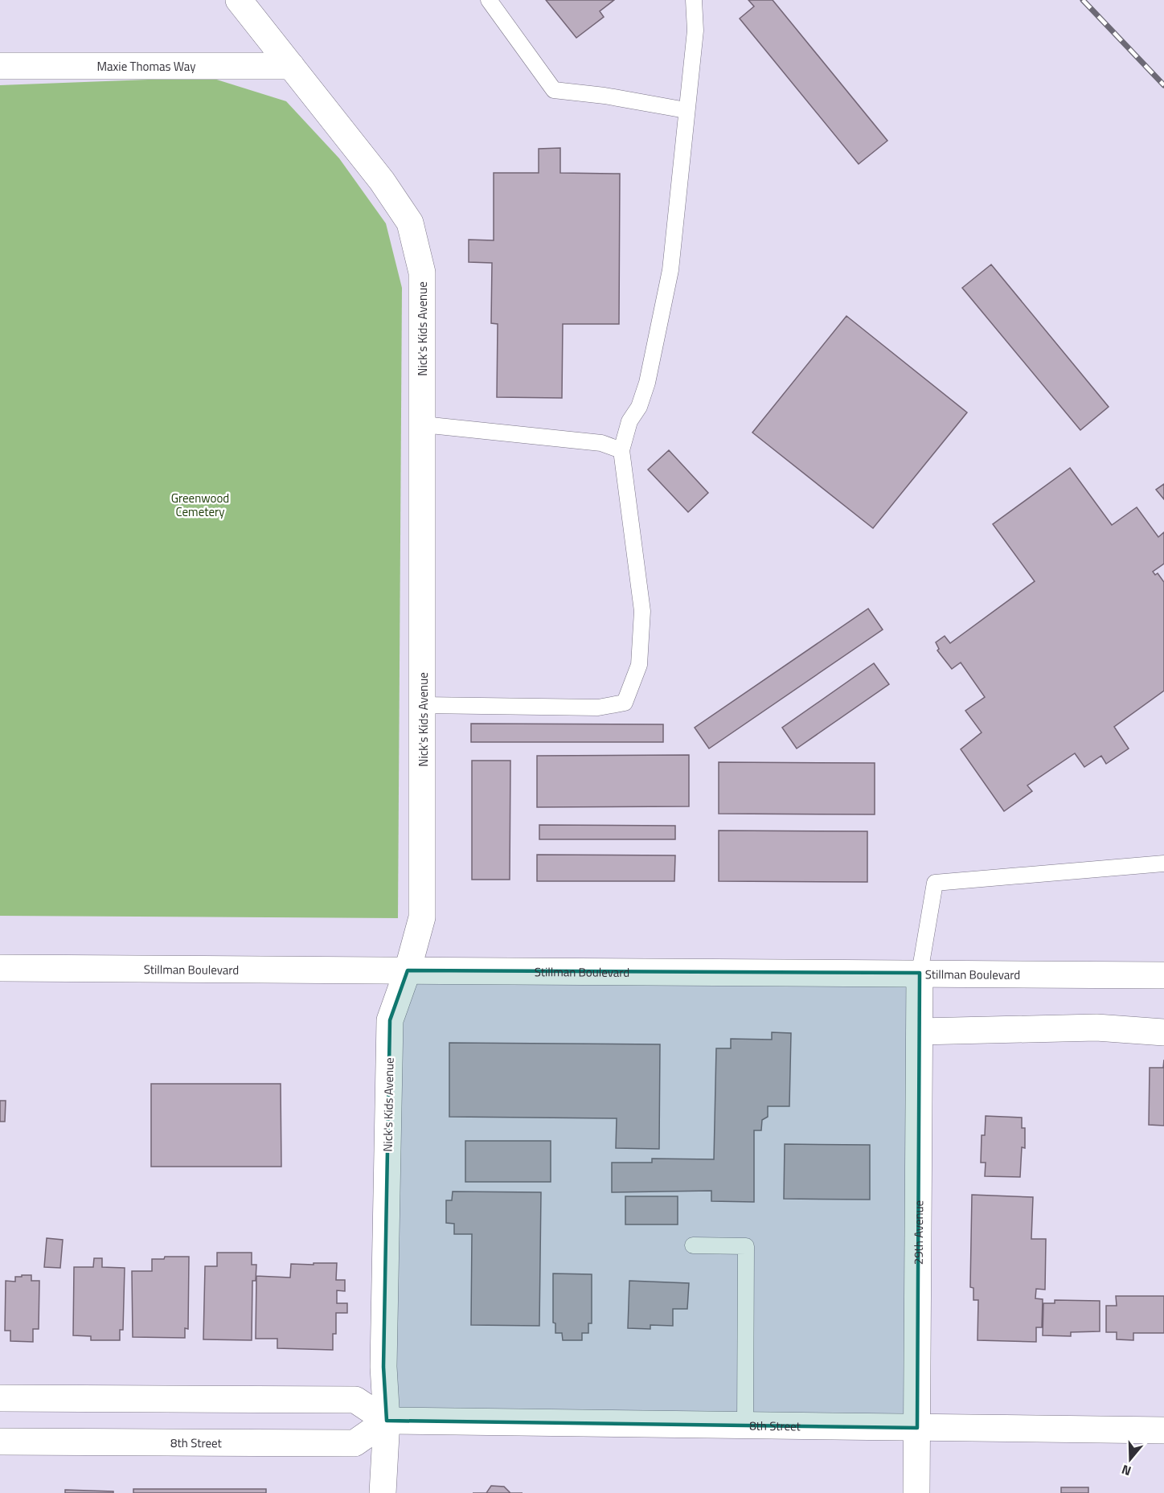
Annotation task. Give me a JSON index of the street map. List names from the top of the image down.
{
  "streets": {
    "street": [
      "Maxie Thomas Way",
      "Nick's Kids Avenue",
      "Stillman Boulevard",
      "29th Avenue",
      "8th Street"
    ]
  },
  "crossings": [
    ["Maxie Thomas Way", "Nick's Kids Avenue"],
    ["Nick's Kids Avenue", "Stillman Boulevard"],
    ["Nick's Kids Avenue", "8th Street"],
    ["Stillman Boulevard", "29th Avenue"],
    ["29th Avenue", "8th Street"]
  ],
  "parks": ["Greenwood Cemetery"],
  "north": "bottom"
}
